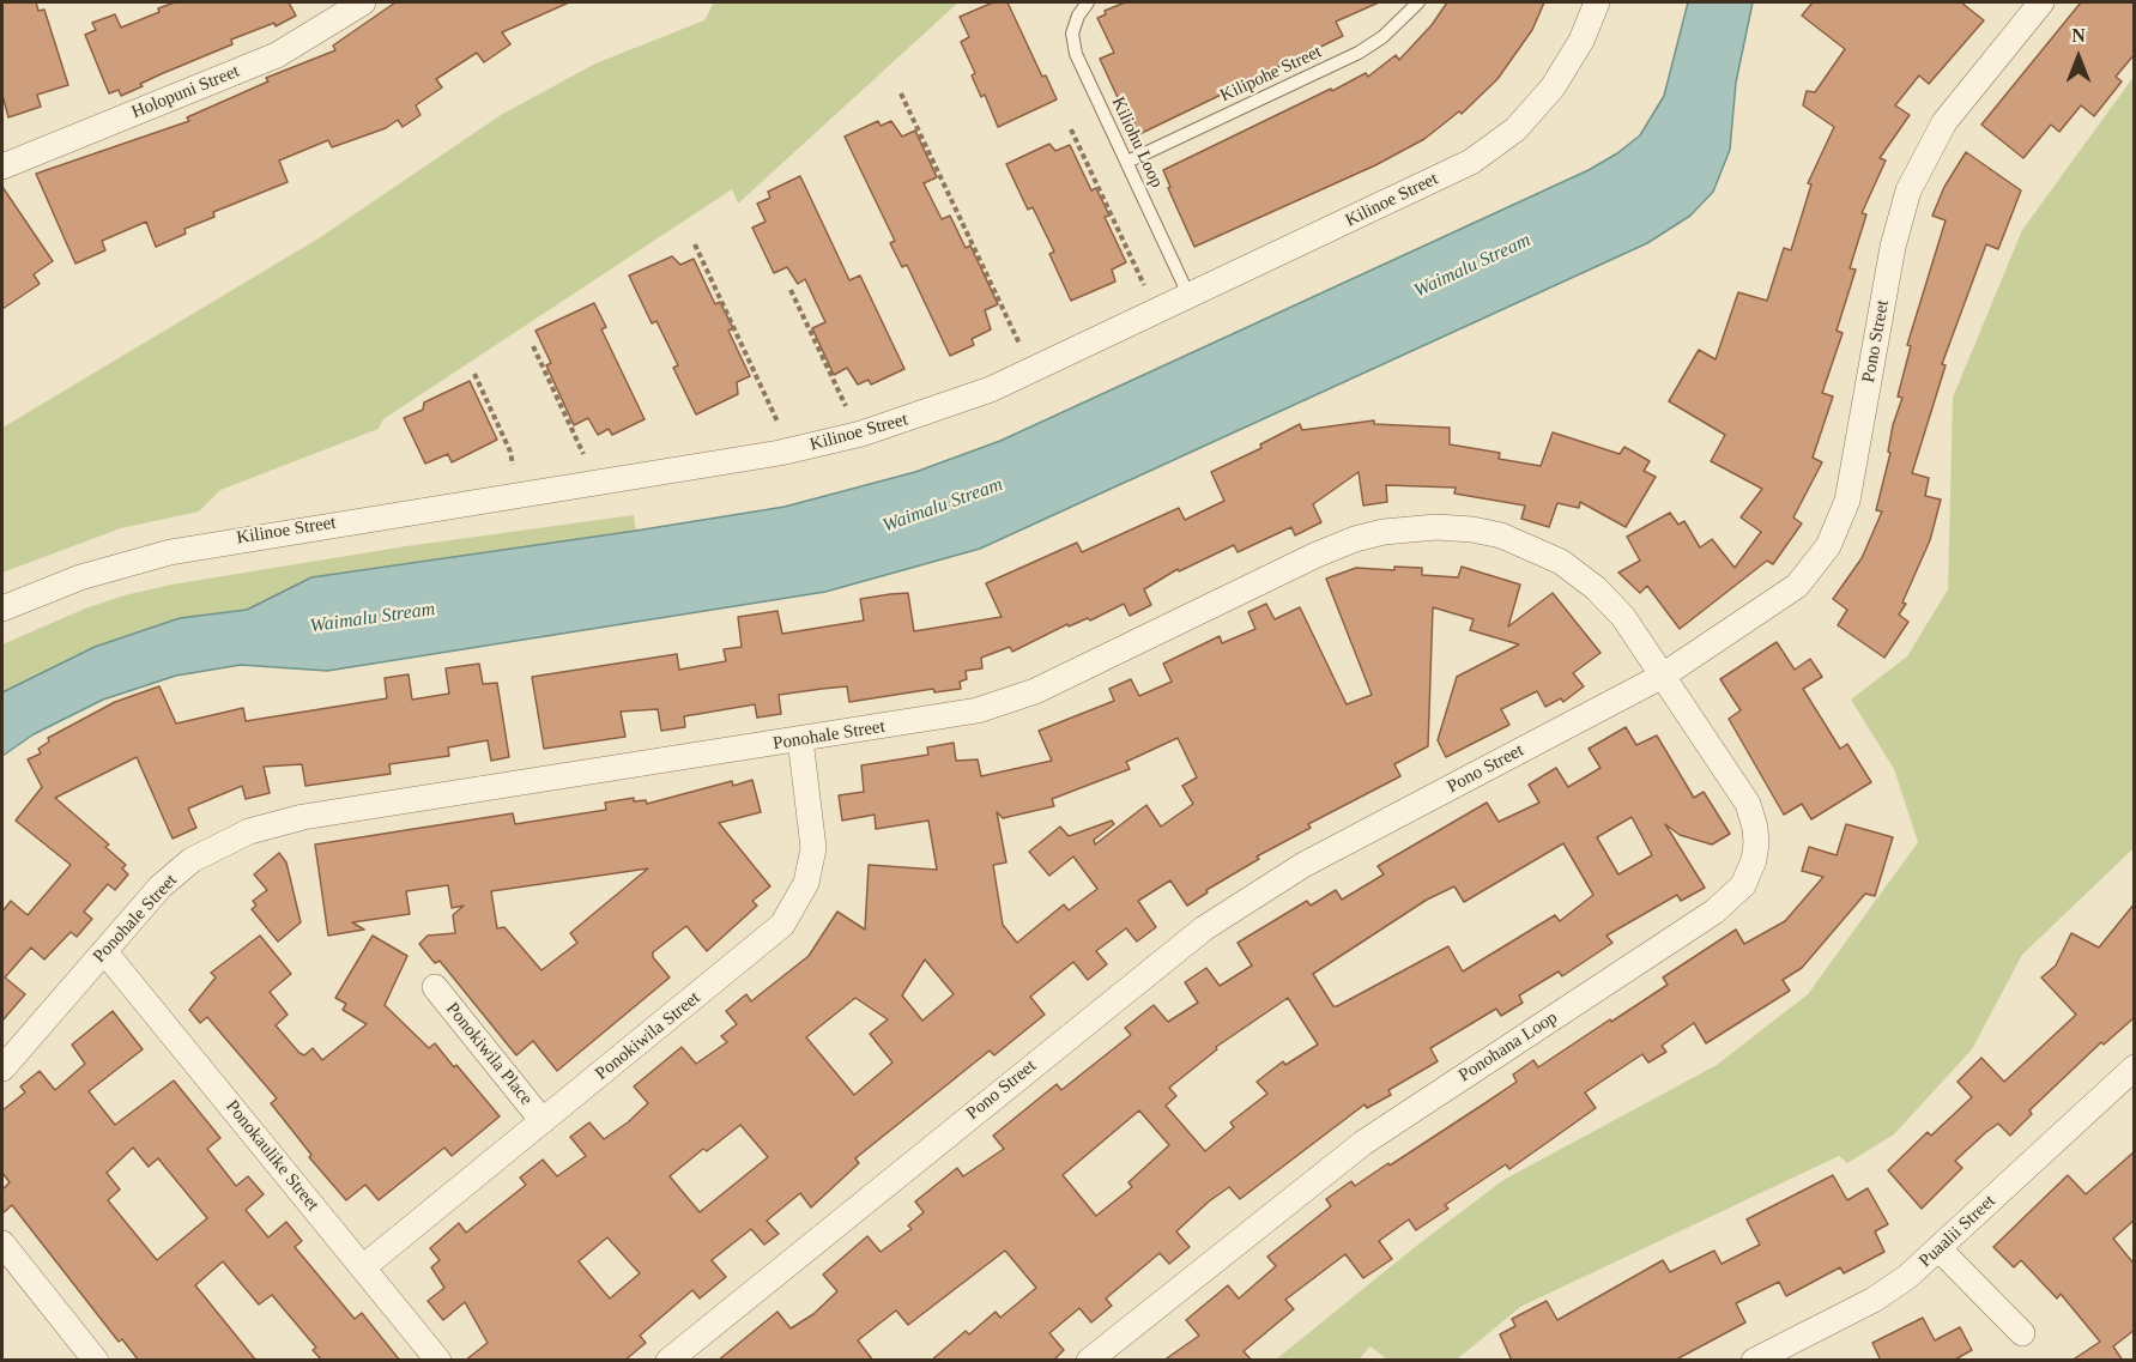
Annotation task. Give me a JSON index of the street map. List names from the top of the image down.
{
  "streets": {
    "street": [
      "Holopuni Street",
      "Kilinoe Street",
      "Pono Street",
      "Ponohale Street",
      "Ponokiwila Street",
      "Ponohana Loop",
      "Ponokiwila Place",
      "Ponokaulike Street",
      "Puaalii Street"
    ],
    "lane": ["Kilipohe Street", "Kiliohu Loop"]
  },
  "crossings": [
    ["Kilipohe Street", "Kiliohu Loop"],
    ["Kiliohu Loop", "Kilinoe Street"],
    ["Pono Street", "Ponohale Street"],
    ["Pono Street", "Ponohana Loop"],
    ["Ponohale Street", "Ponokiwila Street"],
    ["Ponohale Street", "Ponohana Loop"],
    ["Ponohale Street", "Ponokaulike Street"],
    ["Ponokiwila Street", "Ponokiwila Place"],
    ["Ponokiwila Street", "Ponokaulike Street"]
  ],
  "water": ["Waimalu Stream"],
  "north": "top"
}
